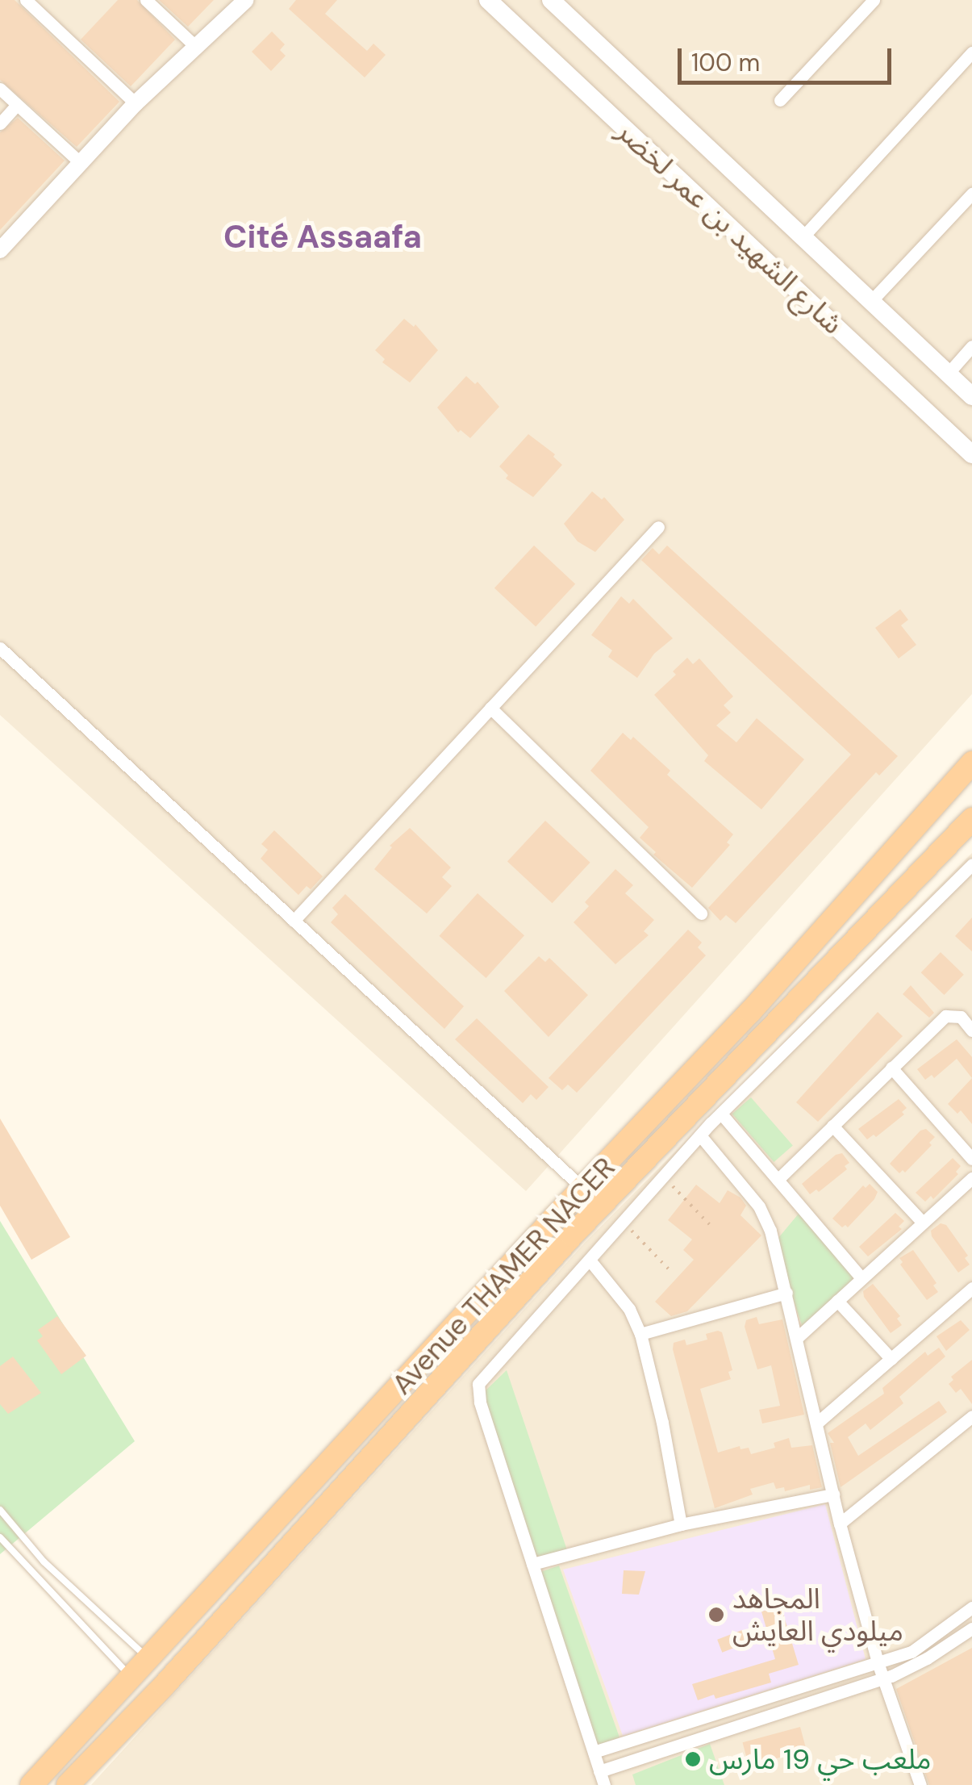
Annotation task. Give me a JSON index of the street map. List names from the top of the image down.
{
  "streets": {
    "highway": ["Avenue THAMER NACER"],
    "main road": ["شارع الشهيد بن عمر لخضر"]
  },
  "districts": ["Cité Assaafa"],
  "places": ["المجاهد ميلودي العايش", "ملعب حي 19 مارس"],
  "scale_bar": "100 m"
}
